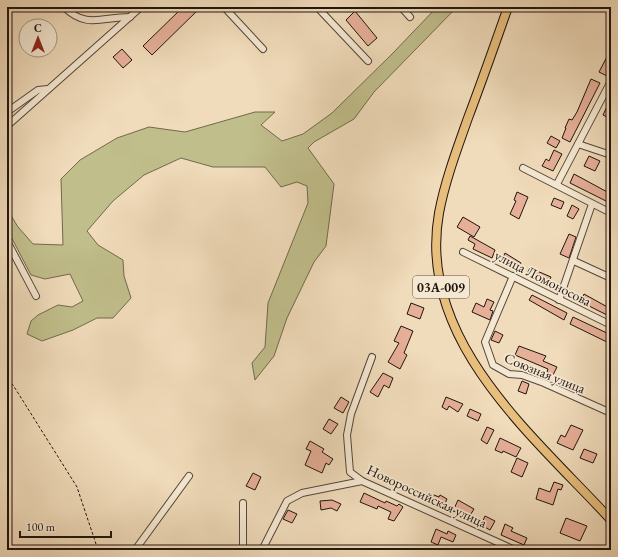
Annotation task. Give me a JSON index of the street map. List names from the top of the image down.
{
  "streets": {
    "main road": ["03А-009"],
    "street": ["улица Ломоносова", "Союзная улица", "Новороссийская улица"]
  },
  "crossings": [
    ["улица Ломоносова", "Союзная улица"]
  ],
  "scale_bar": "100 m",
  "north": "top"
}
